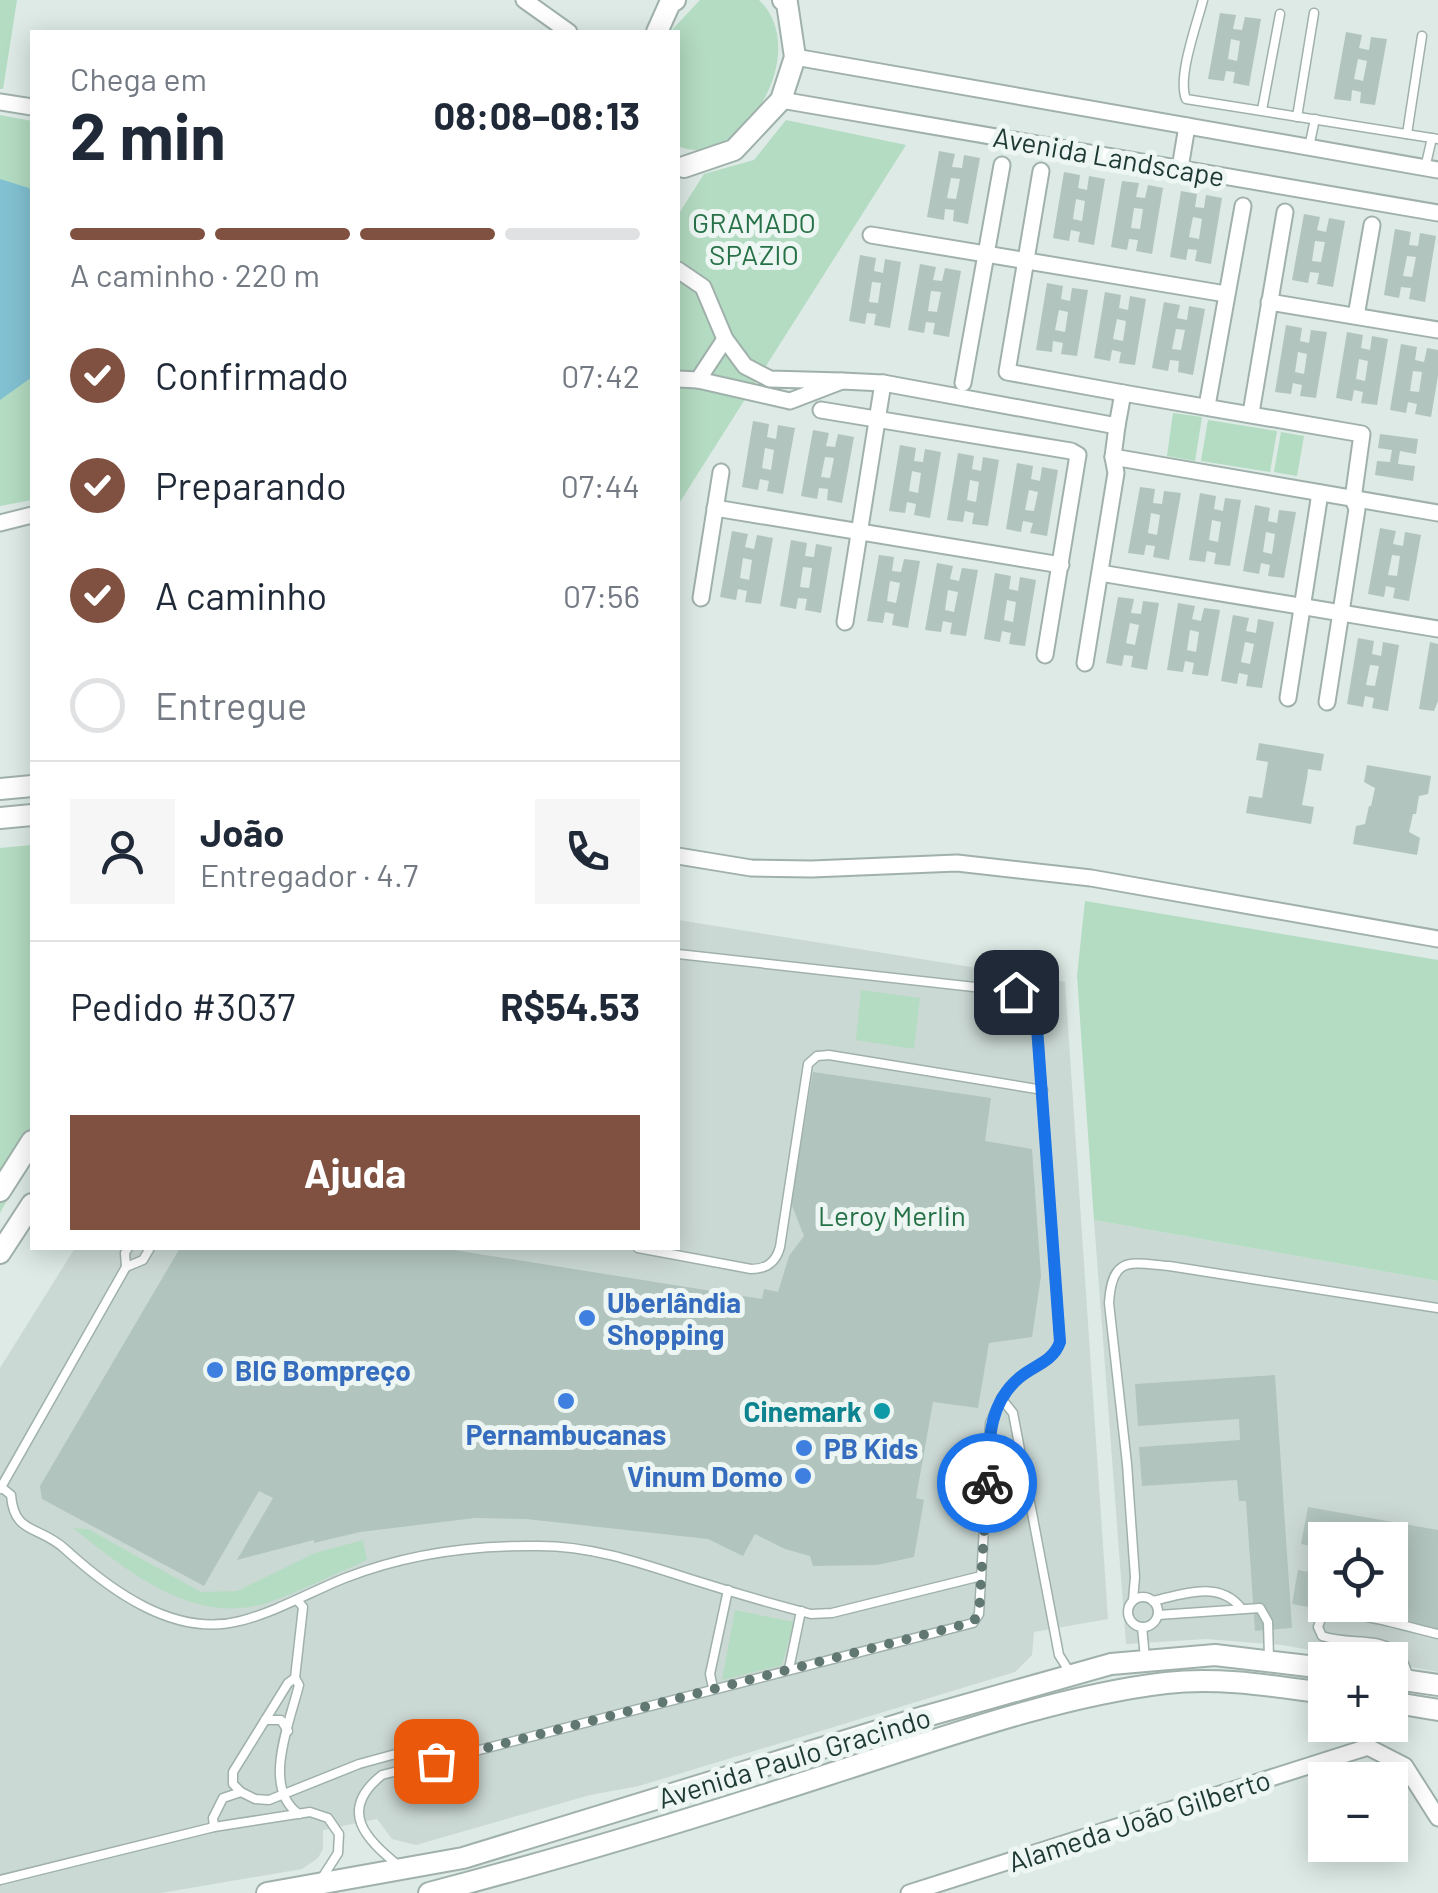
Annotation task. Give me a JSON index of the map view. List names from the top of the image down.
{
  "streets": {
    "street": ["Avenida Landscape", "Avenida Paulo Gracindo", "Alameda João Gilberto"]
  },
  "parks": ["GRAMADO SPAZIO", "Leroy Merlin"],
  "places": [
    "Uberlândia Shopping",
    "BIG Bompreço",
    "Pernambucanas",
    "Cinemark",
    "PB Kids",
    "Vinum Domo"
  ],
  "page": {
    "heading": ["2 min", "Chega em", "08:08–08:13"],
    "panel": [
      "João",
      "Entregador · 4.7",
      "Pedido #3037",
      "R$54.53"
    ],
    "bar": "A caminho · 220 m",
    "list": [
      ["Confirmado", "07:42"],
      ["Preparando", "07:44"],
      ["A caminho", "07:56"],
      "Entregue"
    ],
    "buttons": "Ajuda",
    "map_buttons": ["+", "−"]
  }
}
